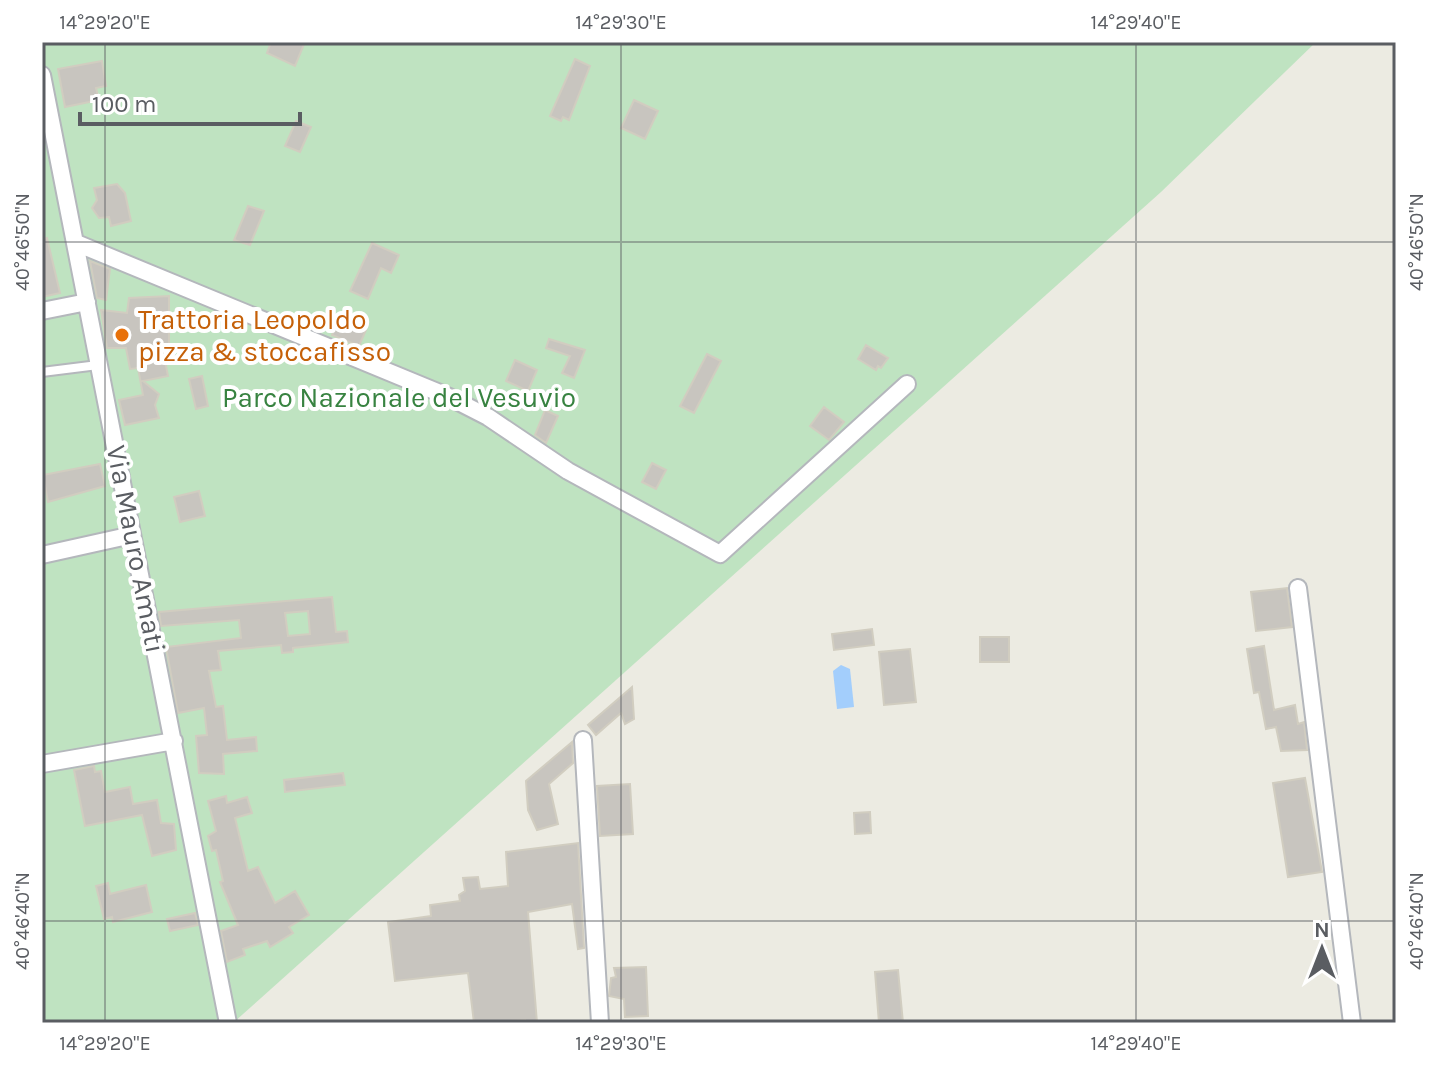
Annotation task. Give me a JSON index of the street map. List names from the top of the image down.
{
  "streets": {
    "street": ["Via Mauro Amati"]
  },
  "parks": ["Parco Nazionale del Vesuvio"],
  "places": ["Trattoria Leopoldo pizza & stoccafisso"],
  "scale_bar": "100 m",
  "north": "top",
  "coordinates": [
    "14°29'20\"E",
    "14°29'30\"E",
    "14°29'40\"E",
    "40°46'50\"N",
    "40°46'40\"N"
  ]
}
